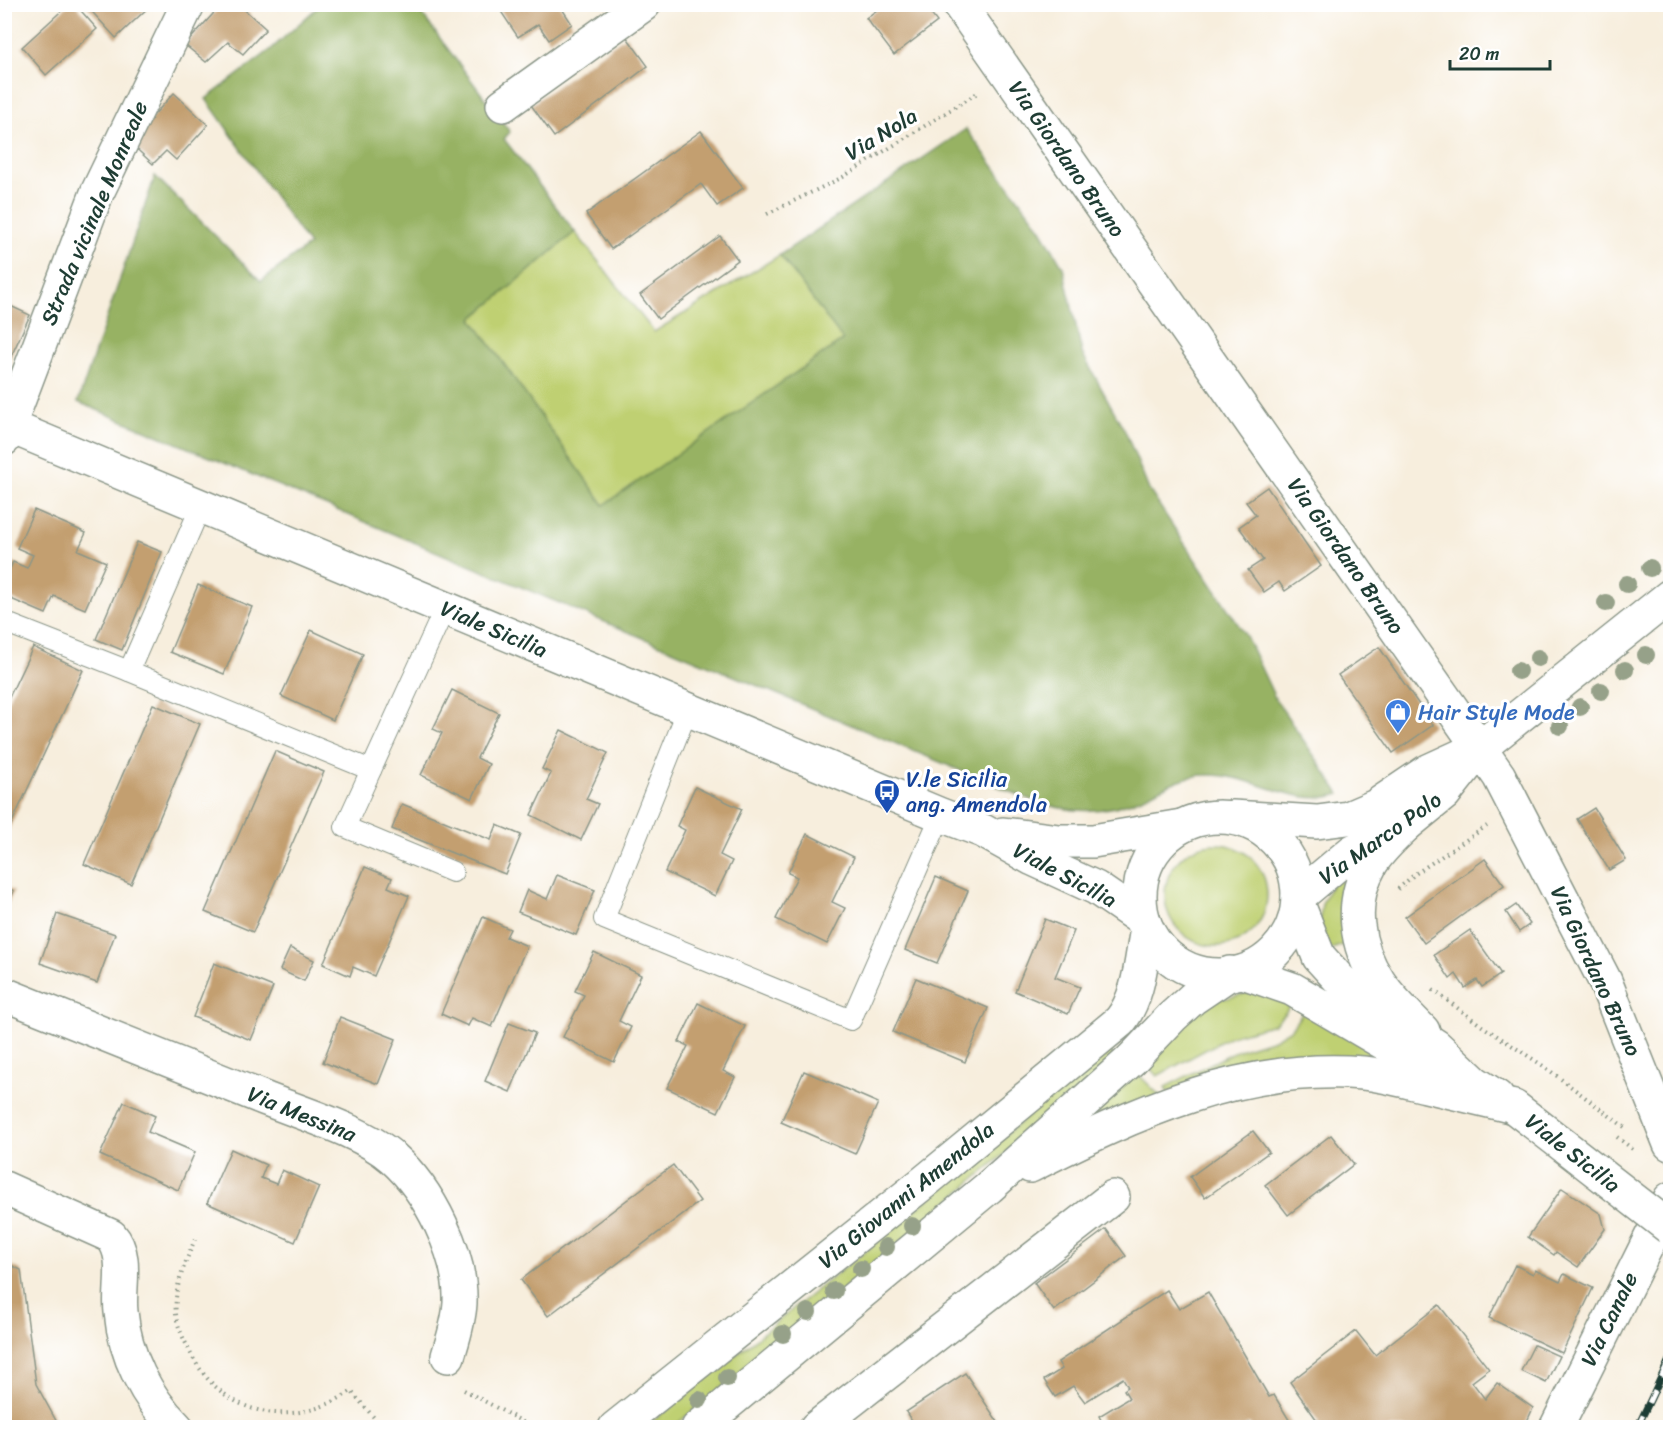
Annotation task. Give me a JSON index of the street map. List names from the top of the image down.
{
  "streets": {
    "street": [
      "Via Giordano Bruno",
      "Strada vicinale Monreale",
      "Viale Sicilia",
      "Via Marco Polo",
      "Via Messina",
      "Via Giovanni Amendola",
      "Via Canale"
    ],
    "path": ["Via Nola"]
  },
  "crossings": [
    ["Via Nola", "Via Giordano Bruno"],
    ["Via Giordano Bruno", "Via Marco Polo"],
    ["Strada vicinale Monreale", "Viale Sicilia"],
    ["Viale Sicilia", "Via Marco Polo"],
    ["Viale Sicilia", "Via Giovanni Amendola"],
    ["Viale Sicilia", "Via Canale"],
    ["Via Marco Polo", "Via Giovanni Amendola"]
  ],
  "places": {
    "shop": ["Hair Style Mode"],
    "bus stop": ["V.le Sicilia ang. Amendola"]
  },
  "scale_bar": "20 m"
}
